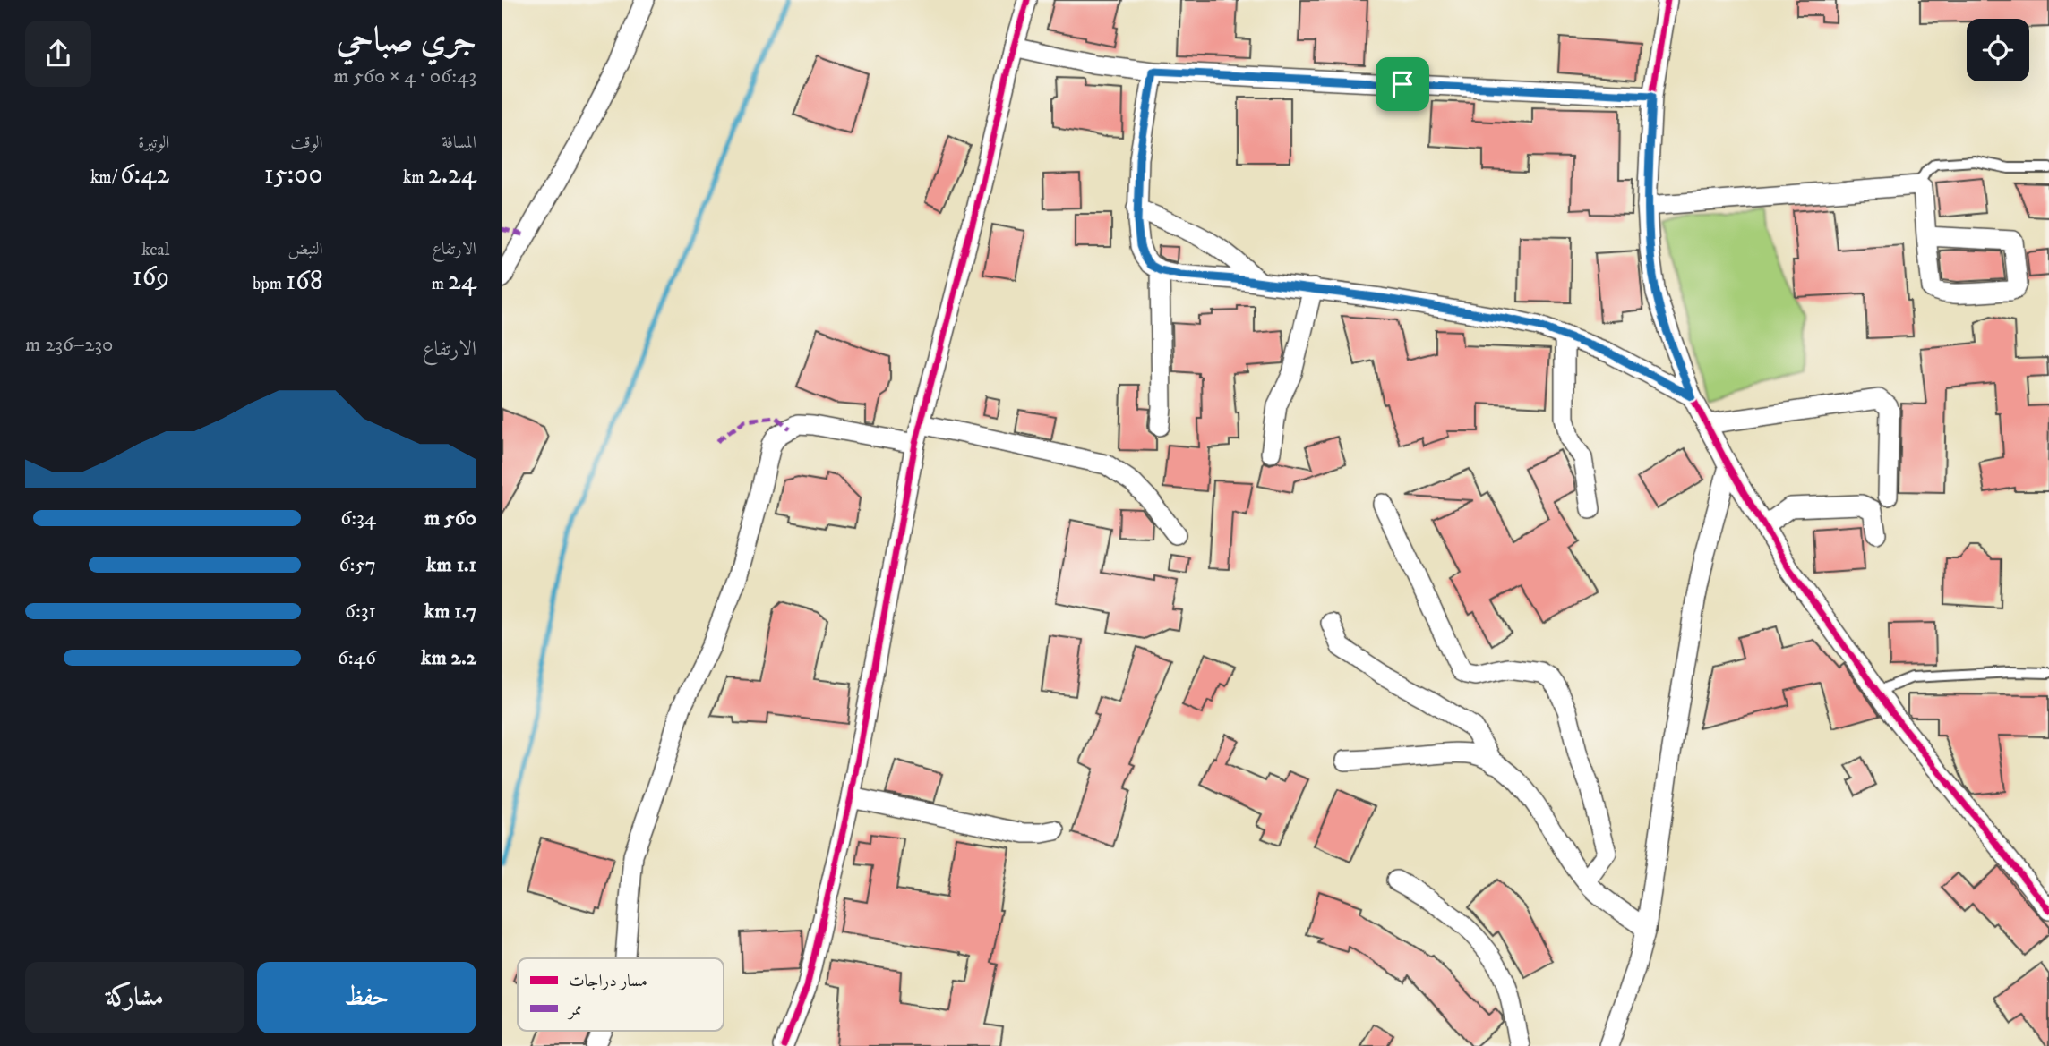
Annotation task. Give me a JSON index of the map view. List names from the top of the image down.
{
  "legend": ["مسار دراجات", "ممر"],
  "page": {
    "heading": ["جري صباحي", "06:43 · 4 × 560 m"],
    "stats": [
      ["المسافة", "2.24 km"],
      ["الوقت", "15:00"],
      ["الوتيرة", "6:42 /km"],
      ["الارتفاع", "24 m"],
      ["النبض", "168 bpm"],
      ["kcal", "169"]
    ],
    "chart": ["الارتفاع", "230–236 m"],
    "list": [
      {
        "name": "560 m",
        "note": "6:34"
      },
      {
        "name": "1.1 km",
        "note": "6:57"
      },
      {
        "name": "1.7 km",
        "note": "6:31"
      },
      {
        "name": "2.2 km",
        "note": "6:46"
      }
    ],
    "buttons": ["حفظ", "مشاركة"]
  }
}
